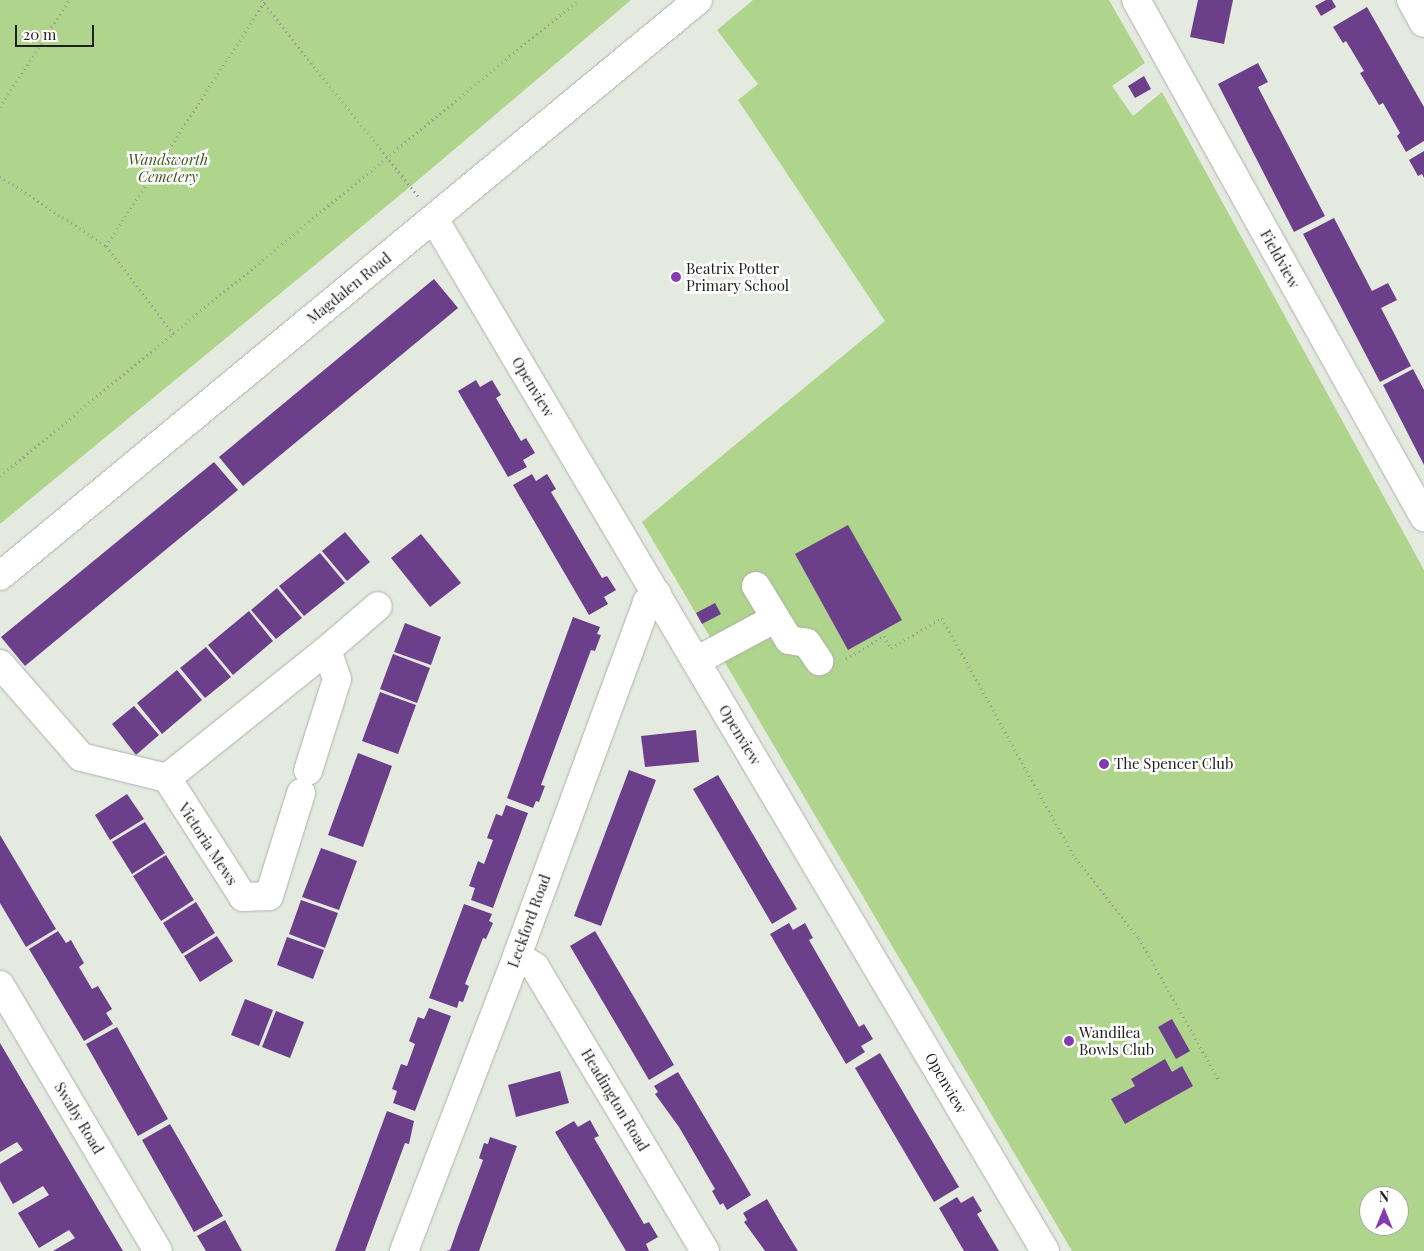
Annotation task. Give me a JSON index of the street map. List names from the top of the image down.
{
  "streets": {
    "street": [
      "Fieldview",
      "Magdalen Road",
      "Openview",
      "Victoria Mews",
      "Leckford Road",
      "Headington Road",
      "Swaby Road"
    ]
  },
  "crossings": [
    ["Magdalen Road", "Openview"],
    ["Openview", "Leckford Road"],
    ["Leckford Road", "Headington Road"]
  ],
  "parks": ["Wandsworth Cemetery"],
  "places": ["Beatrix Potter Primary School", "The Spencer Club", "Wandilea Bowls Club"],
  "scale_bar": "20 m",
  "north": "top"
}
